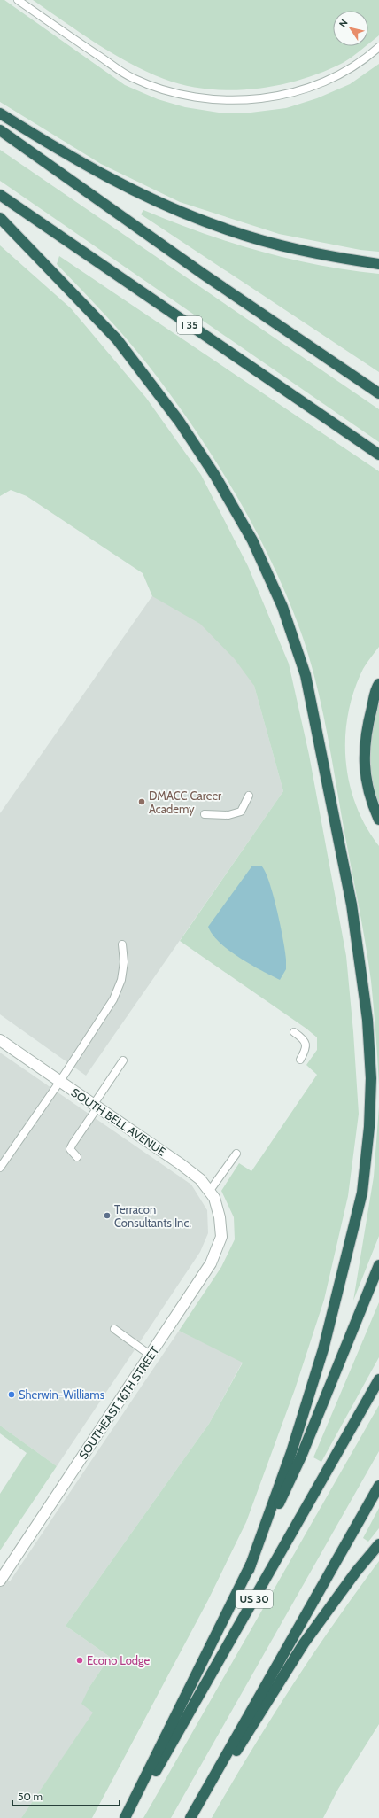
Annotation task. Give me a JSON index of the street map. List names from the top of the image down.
{
  "streets": {
    "highway": ["I 35", "US 30"],
    "street": ["SOUTH BELL AVENUE", "SOUTHEAST 16TH STREET"]
  },
  "crossings": [
    ["SOUTH BELL AVENUE", "SOUTHEAST 16TH STREET"]
  ],
  "places": [
    "DMACC Career Academy",
    "Terracon Consultants Inc.",
    "Sherwin-Williams",
    "Econo Lodge"
  ],
  "scale_bar": "50 m",
  "north": "top left"
}
